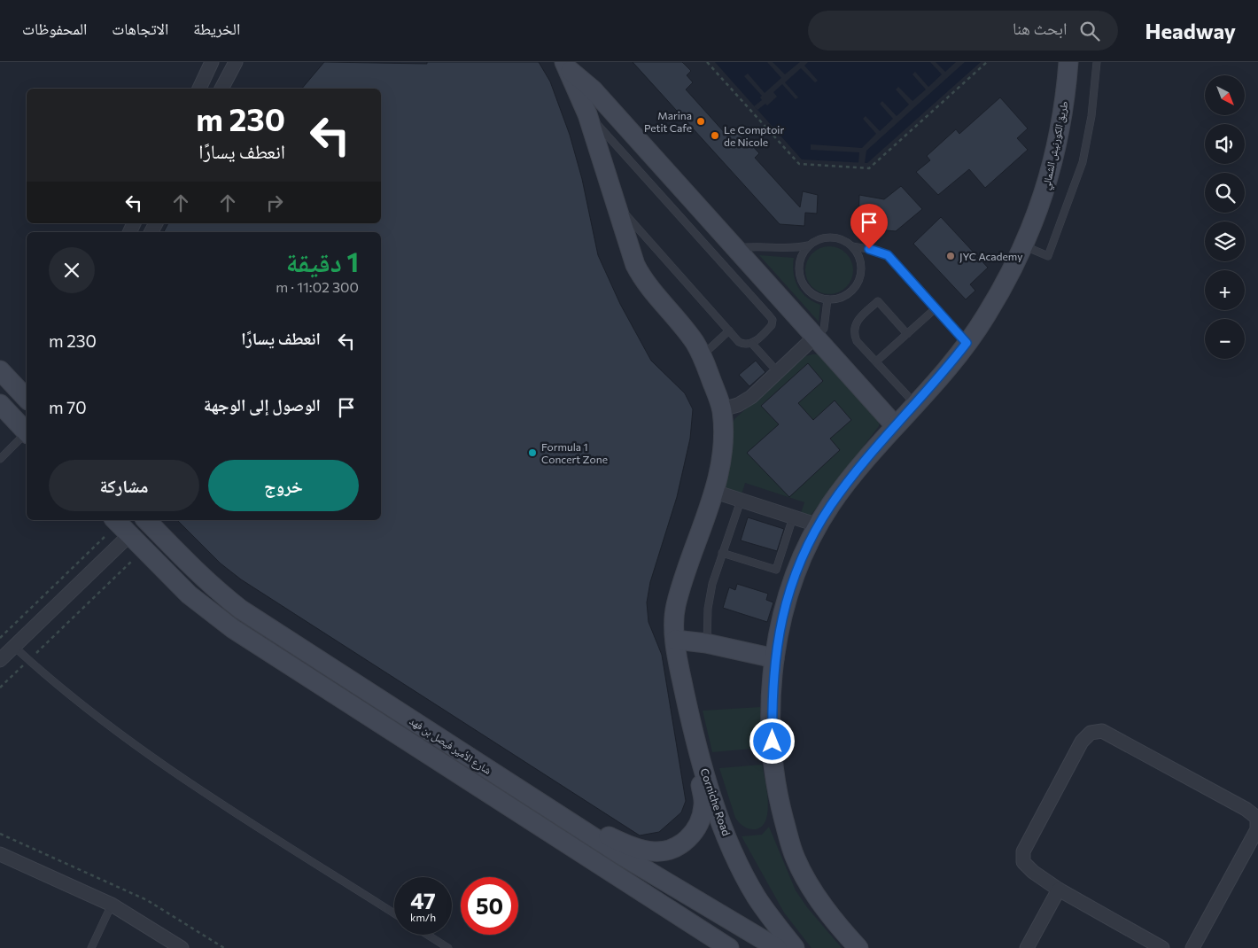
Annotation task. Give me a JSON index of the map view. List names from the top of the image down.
{
  "streets": {
    "main road": ["طريق الكورنيش الشمالي", "شارع الأمير فيصل بن فهد", "Corniche Road"]
  },
  "places": [
    "Marina Petit Cafe",
    "Le Comptoir de Nicole",
    "JYC Academy",
    "Formula 1 Concert Zone"
  ],
  "north": "bottom right",
  "page": {
    "header": "Headway",
    "search": "ابحث هنا",
    "nav": ["الخريطة", "الاتجاهات", "المحفوظات"],
    "map_buttons": ["+", "−"],
    "turn": ["230 m", "انعطف يسارًا"],
    "heading": ["1 دقيقة", "300 m · 11:02"],
    "list": [
      {
        "name": "انعطف يسارًا",
        "value": "230 m"
      },
      {
        "name": "الوصول إلى الوجهة",
        "value": "70 m"
      }
    ],
    "buttons": ["خروج", "مشاركة"],
    "speed": "47 km/h",
    "limit": "50"
  }
}
